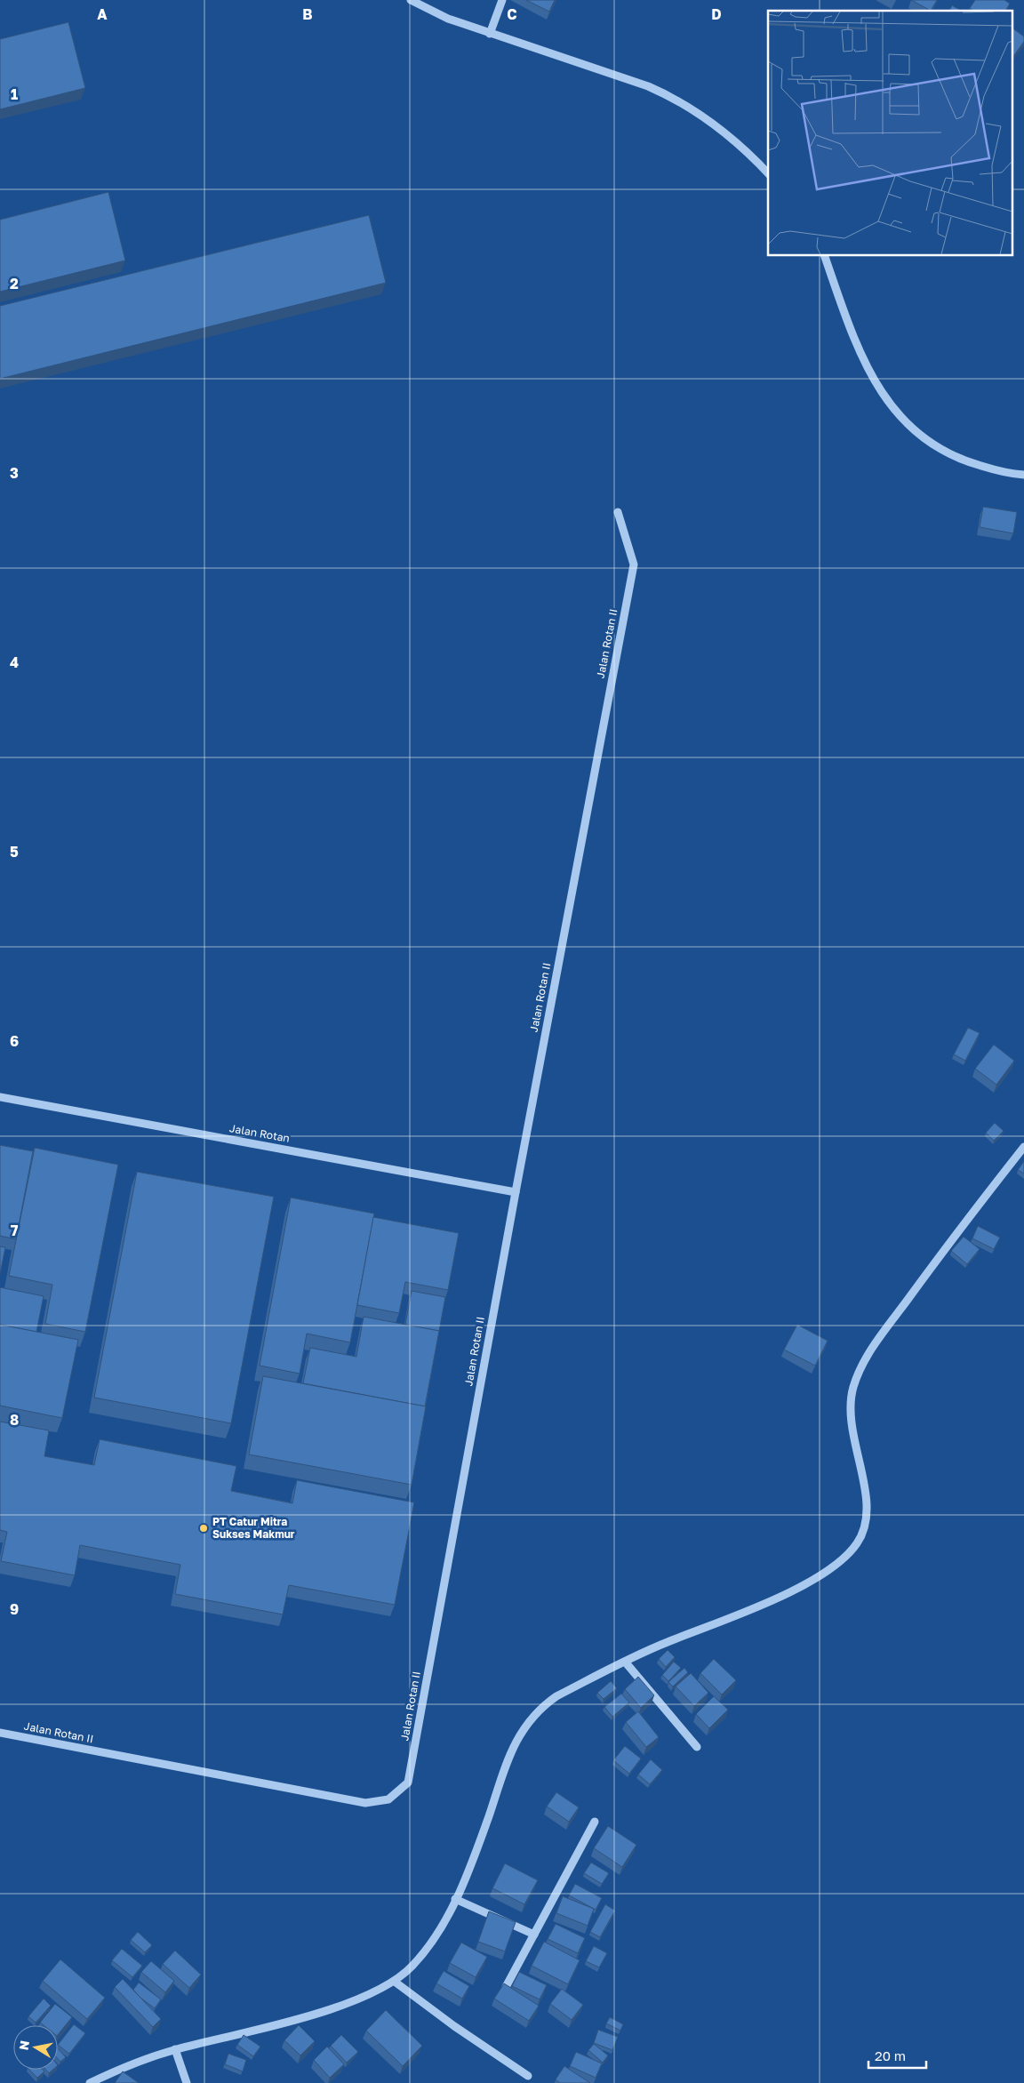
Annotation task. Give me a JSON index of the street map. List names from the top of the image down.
{
  "streets": {
    "street": ["Jalan Rotan II", "Jalan Rotan"]
  },
  "crossings": [
    ["Jalan Rotan II", "Jalan Rotan"]
  ],
  "places": ["PT Catur Mitra Sukses Makmur"],
  "scale_bar": "20 m",
  "north": "left",
  "grid": {
    "columns": [
      "A",
      "B",
      "C",
      "D"
    ],
    "rows": [
      "1",
      "2",
      "3",
      "4",
      "5",
      "6",
      "7",
      "8",
      "9"
    ]
  }
}
